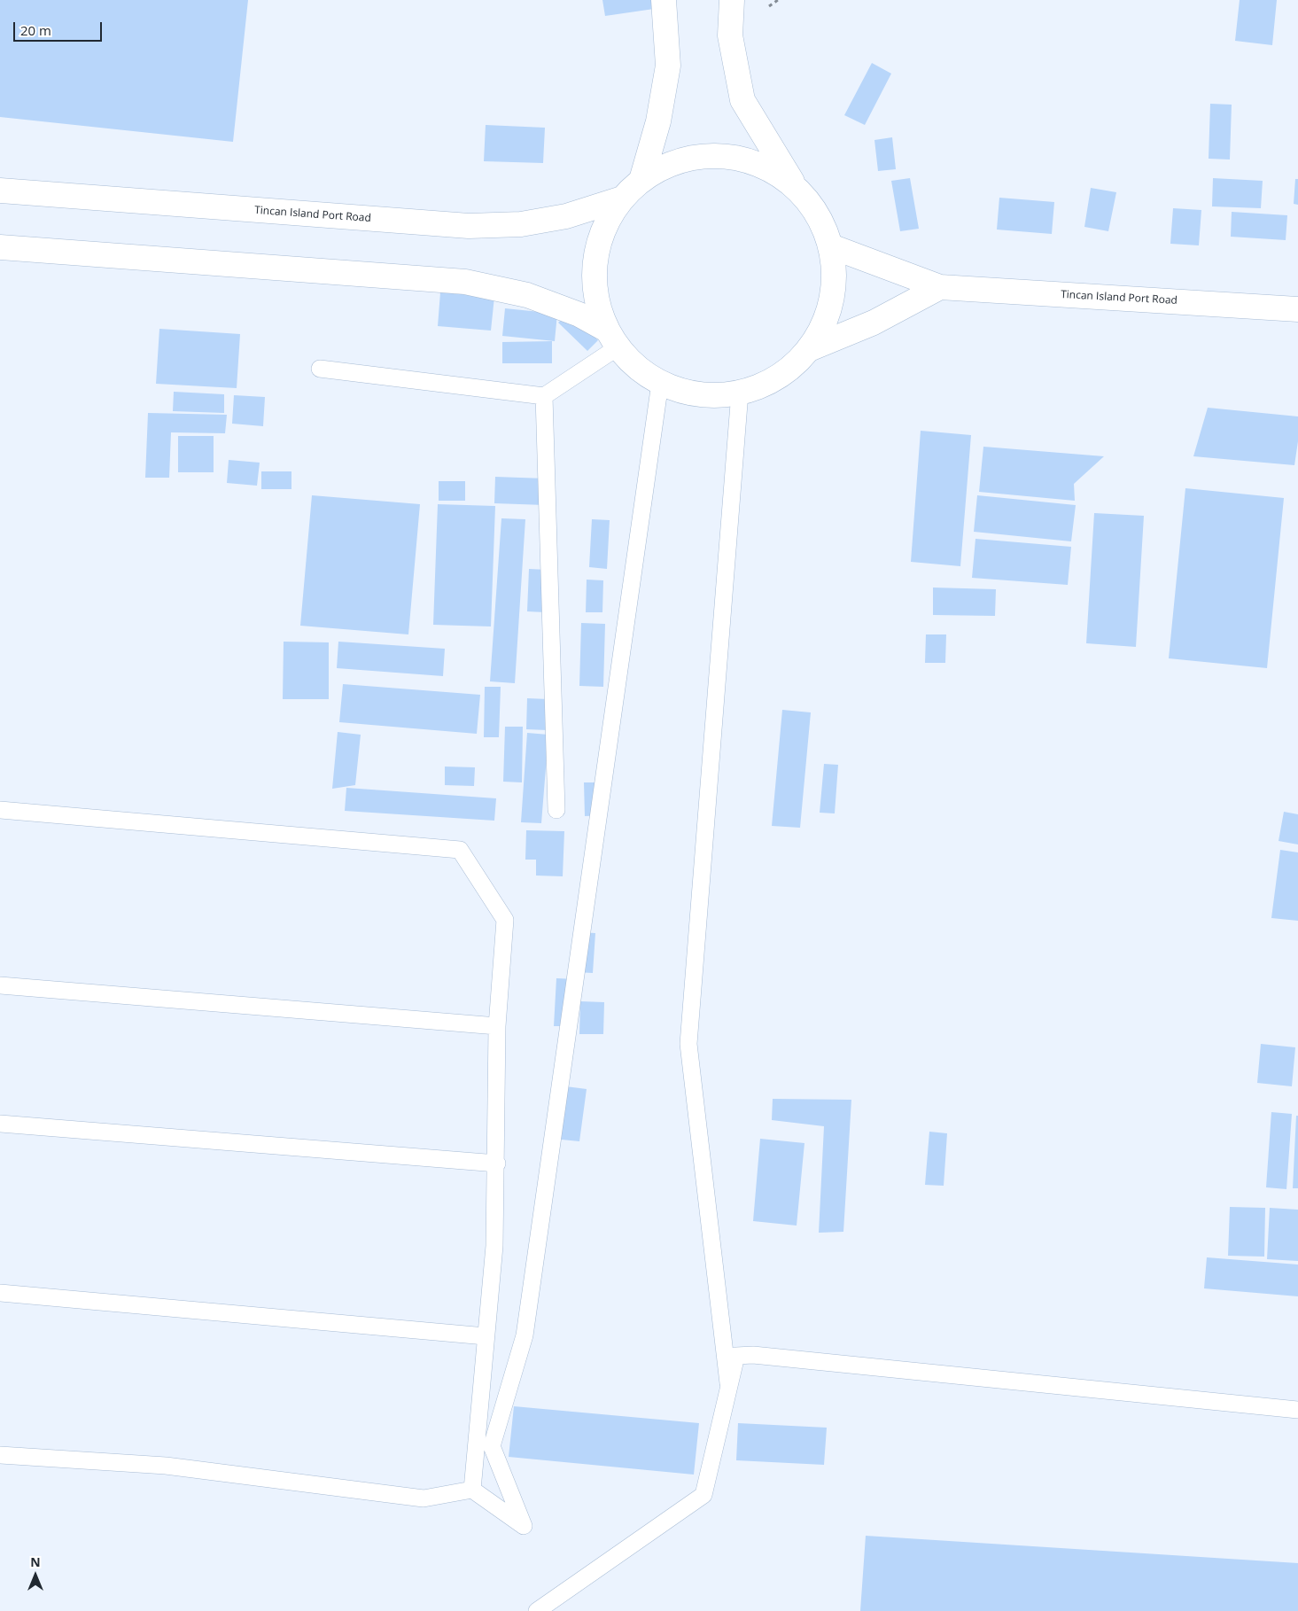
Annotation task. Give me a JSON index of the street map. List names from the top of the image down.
{
  "streets": {
    "street": ["Tincan Island Port Road"]
  },
  "scale_bar": "20 m",
  "north": "top"
}
